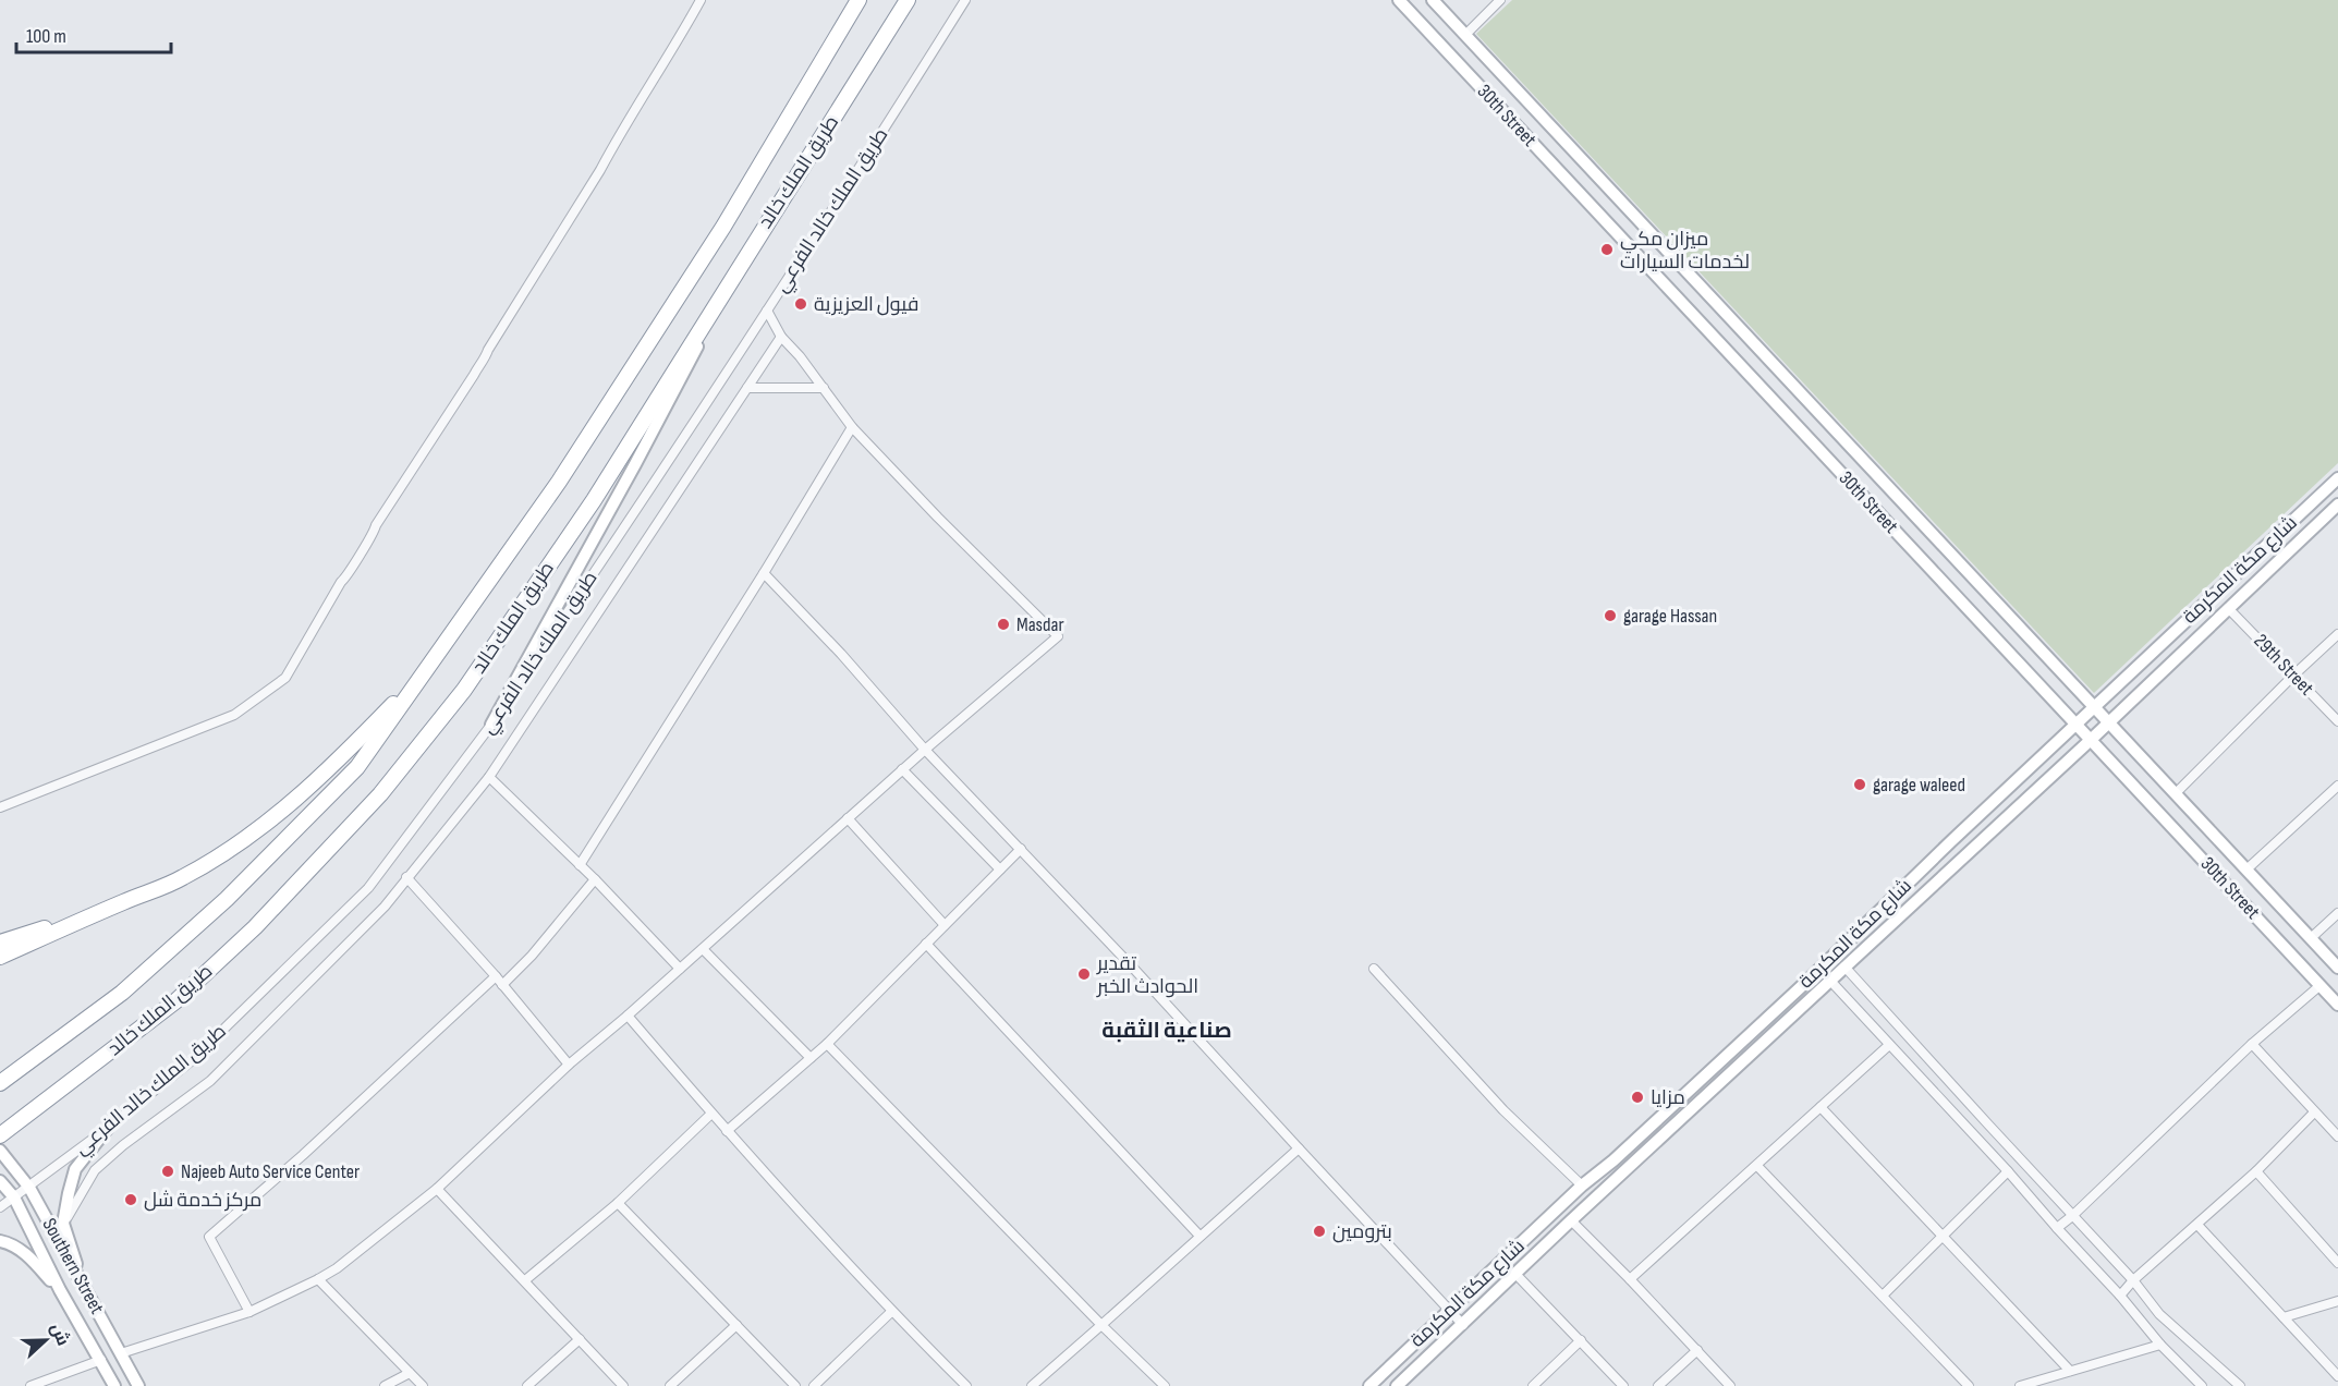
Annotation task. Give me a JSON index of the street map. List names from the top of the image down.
{
  "streets": {
    "highway": ["طريق الملك خالد"],
    "main road": ["30th Street", "شارع مكة المكرمة", "Southern Street"],
    "street": ["طريق الملك خالد الفرعي", "29th Street"]
  },
  "crossings": [
    ["30th Street", "شارع مكة المكرمة"],
    ["طريق الملك خالد الفرعي", "Southern Street"],
    ["شارع مكة المكرمة", "29th Street"]
  ],
  "districts": ["صناعية الثقبة"],
  "places": [
    "ميزان مكي لخدمات السيارات",
    "فيول العزيزية",
    "garage Hassan",
    "Masdar",
    "garage waleed",
    "تقدير الحوادث الخبر",
    "مزايا",
    "Najeeb Auto Service Center",
    "مركز خدمة شل",
    "بترومين"
  ],
  "scale_bar": "100 m",
  "north": "right"
}
